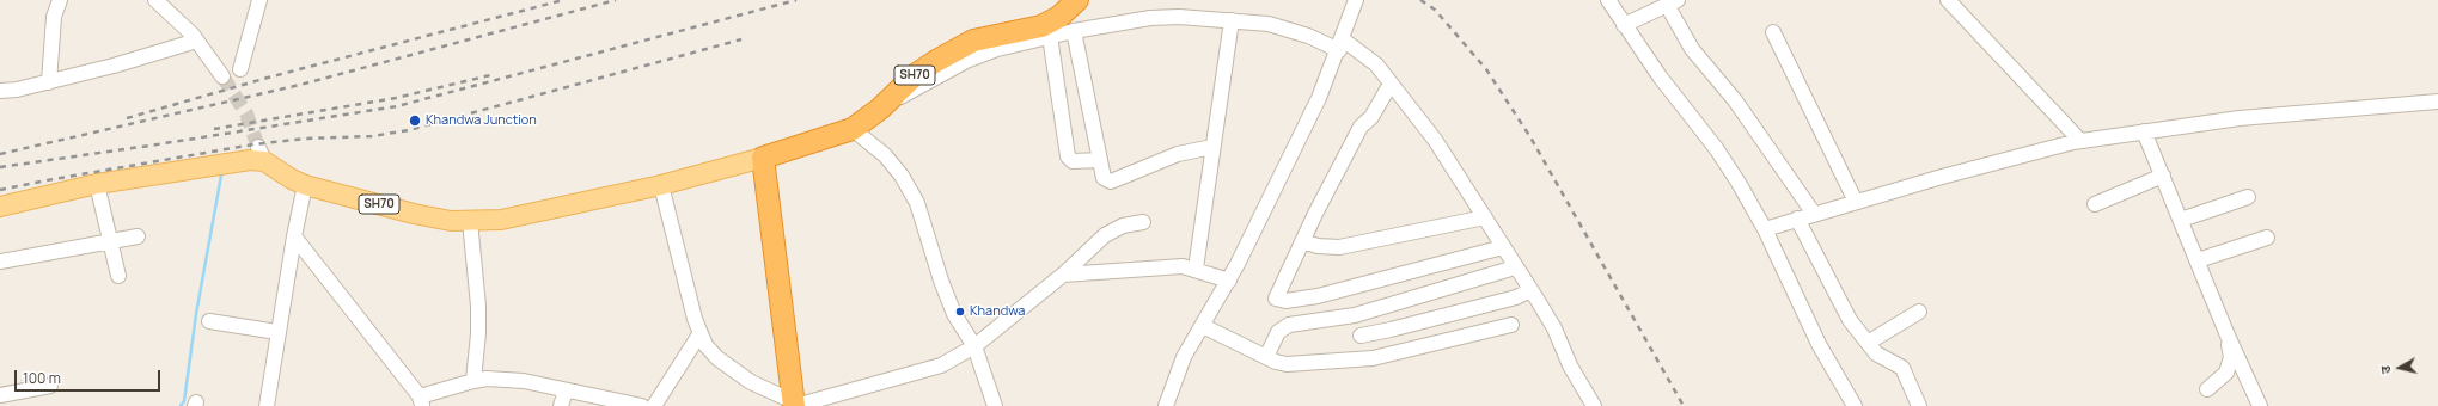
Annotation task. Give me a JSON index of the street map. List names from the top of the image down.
{
  "streets": {
    "highway": ["SH70"]
  },
  "places": ["Khandwa Junction", "Khandwa"],
  "scale_bar": "100 m",
  "north": "left"
}
